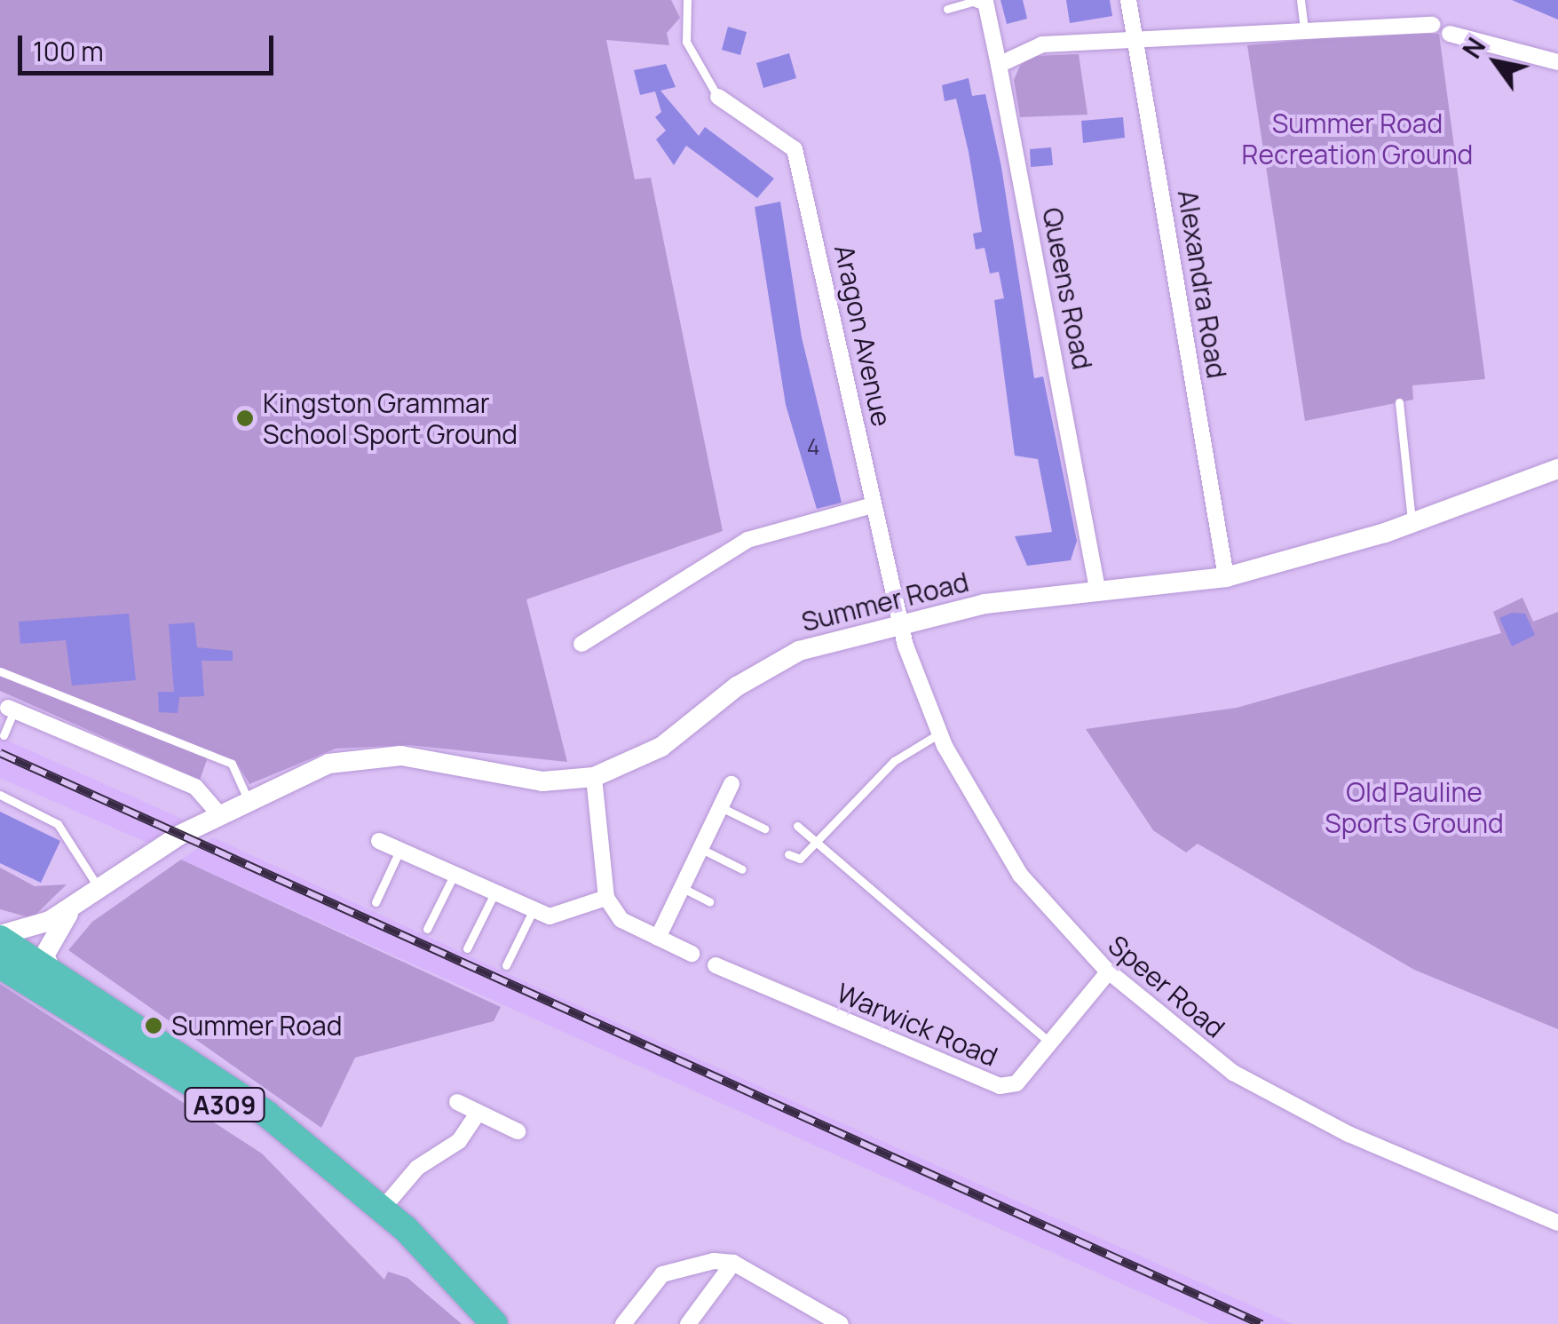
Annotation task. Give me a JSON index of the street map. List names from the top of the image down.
{
  "streets": {
    "highway": ["A309"],
    "street": [
      "Alexandra Road",
      "Queens Road",
      "Aragon Avenue",
      "Summer Road",
      "Speer Road",
      "Warwick Road"
    ]
  },
  "crossings": [
    ["Alexandra Road", "Summer Road"],
    ["Queens Road", "Summer Road"],
    ["Aragon Avenue", "Summer Road"],
    ["Aragon Avenue", "Speer Road"],
    ["Summer Road", "Speer Road"],
    ["Summer Road", "A309"],
    ["Speer Road", "Warwick Road"]
  ],
  "parks": ["Summer Road Recreation Ground", "Old Pauline Sports Ground"],
  "places": ["Kingston Grammar School Sport Ground", "Summer Road"],
  "house_numbers": ["4"],
  "scale_bar": "100 m",
  "north": "top left"
}
